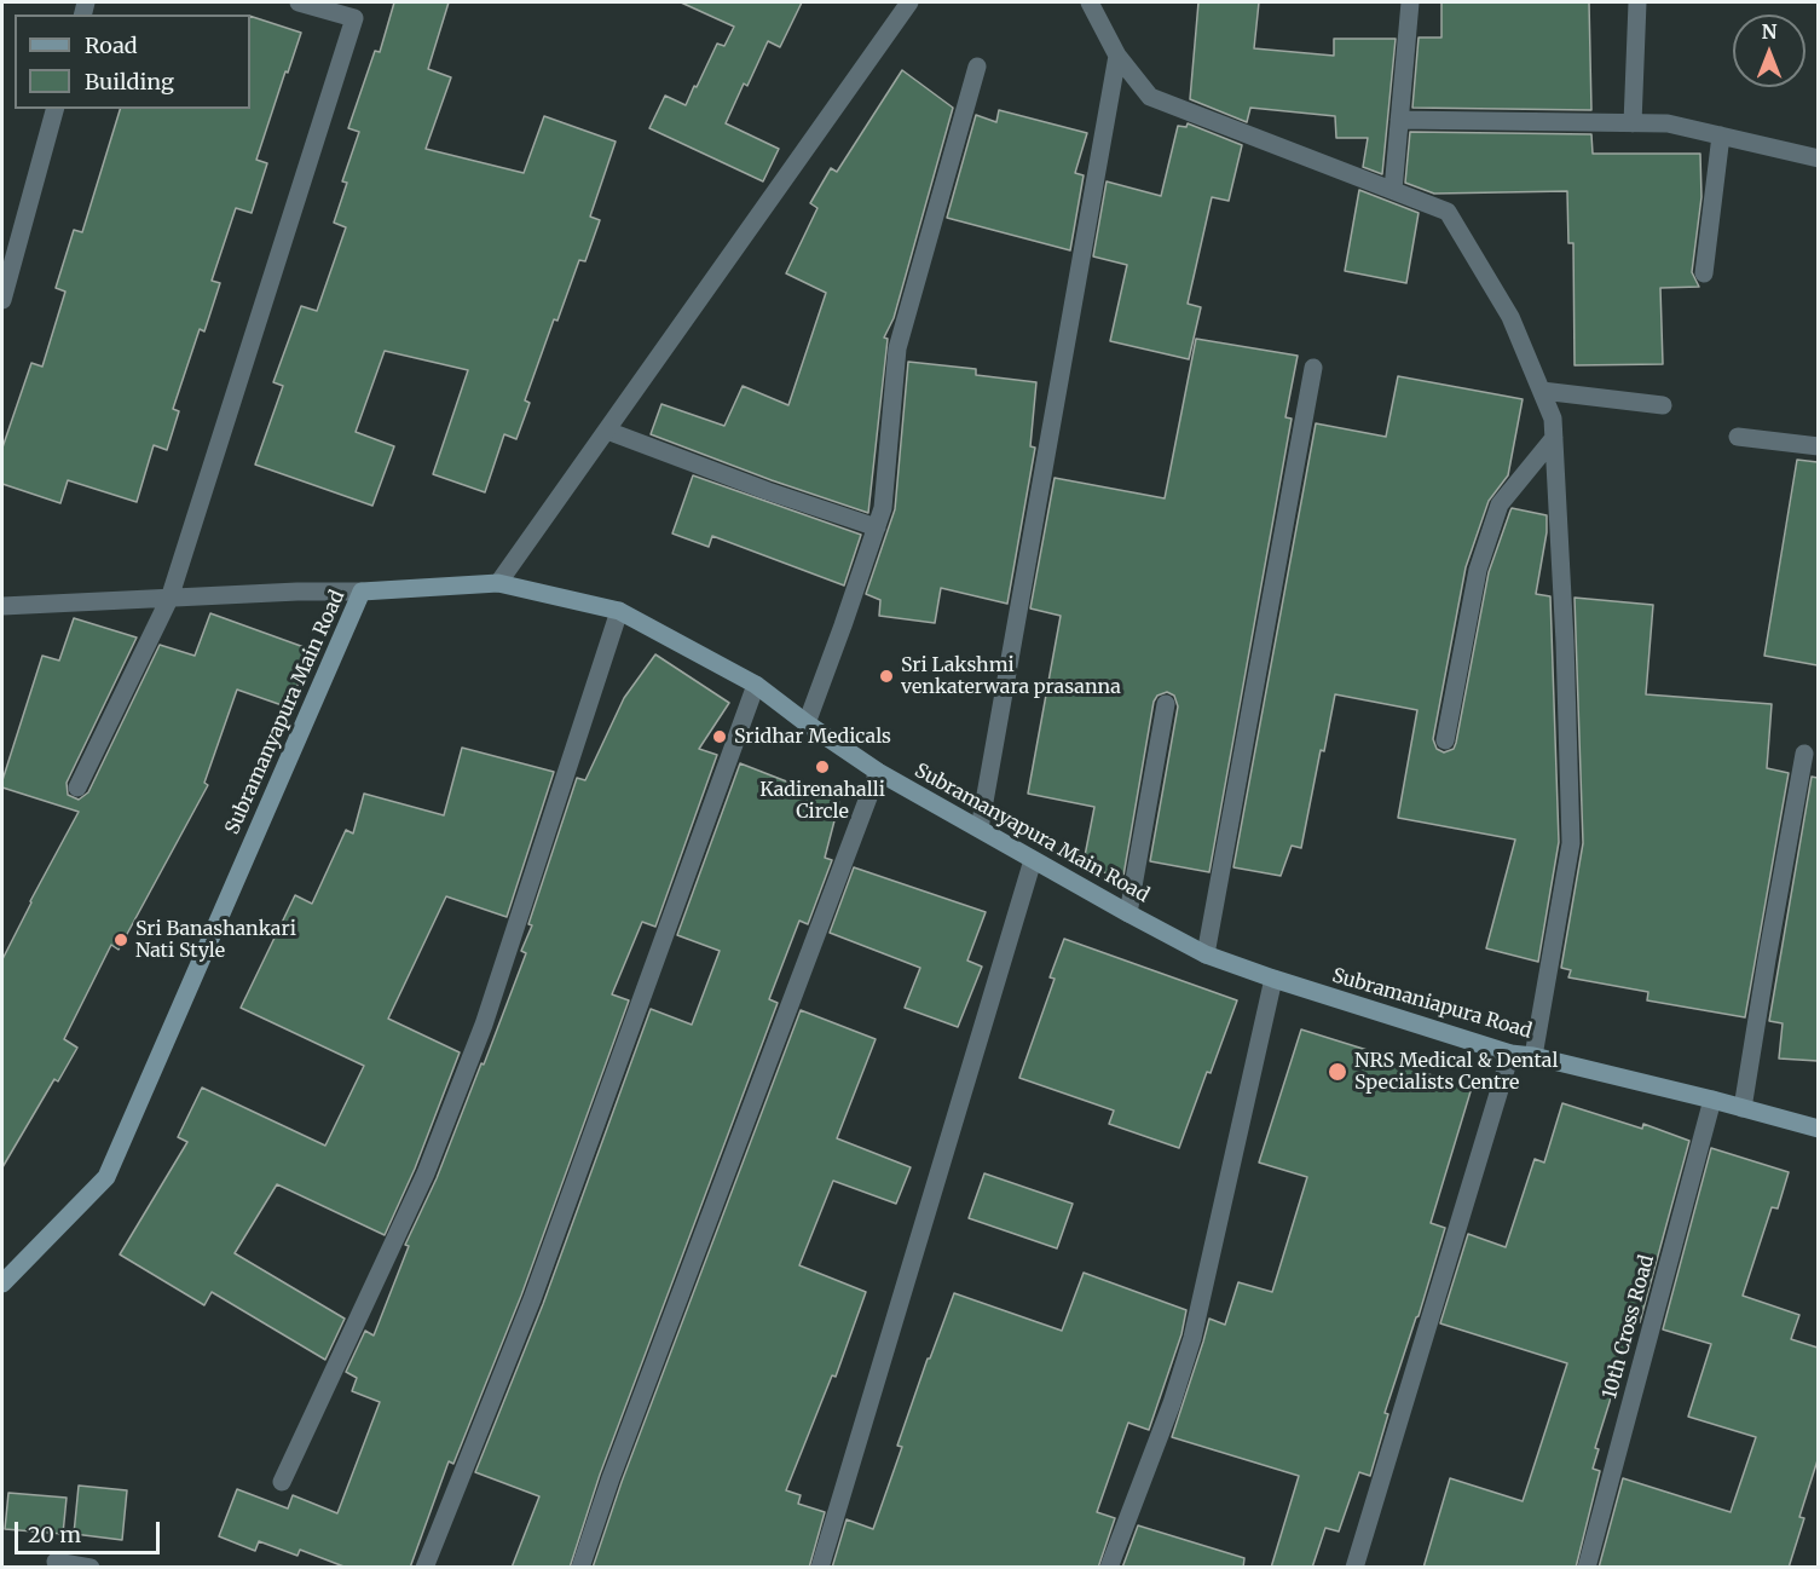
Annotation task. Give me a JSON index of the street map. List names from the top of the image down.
{
  "streets": {
    "main road": ["Subramanyapura Main Road", "Subramaniapura Road"],
    "street": ["10th Cross Road"]
  },
  "crossings": [
    ["Subramanyapura Main Road", "Subramaniapura Road"],
    ["Subramaniapura Road", "10th Cross Road"]
  ],
  "places": [
    "Sri Lakshmi venkaterwara prasanna",
    "Sridhar Medicals",
    "Kadirenahalli Circle",
    "Sri Banashankari Nati Style",
    "NRS Medical & Dental Specialists Centre"
  ],
  "legend": ["Road", "Building"],
  "scale_bar": "20 m",
  "north": "top"
}
